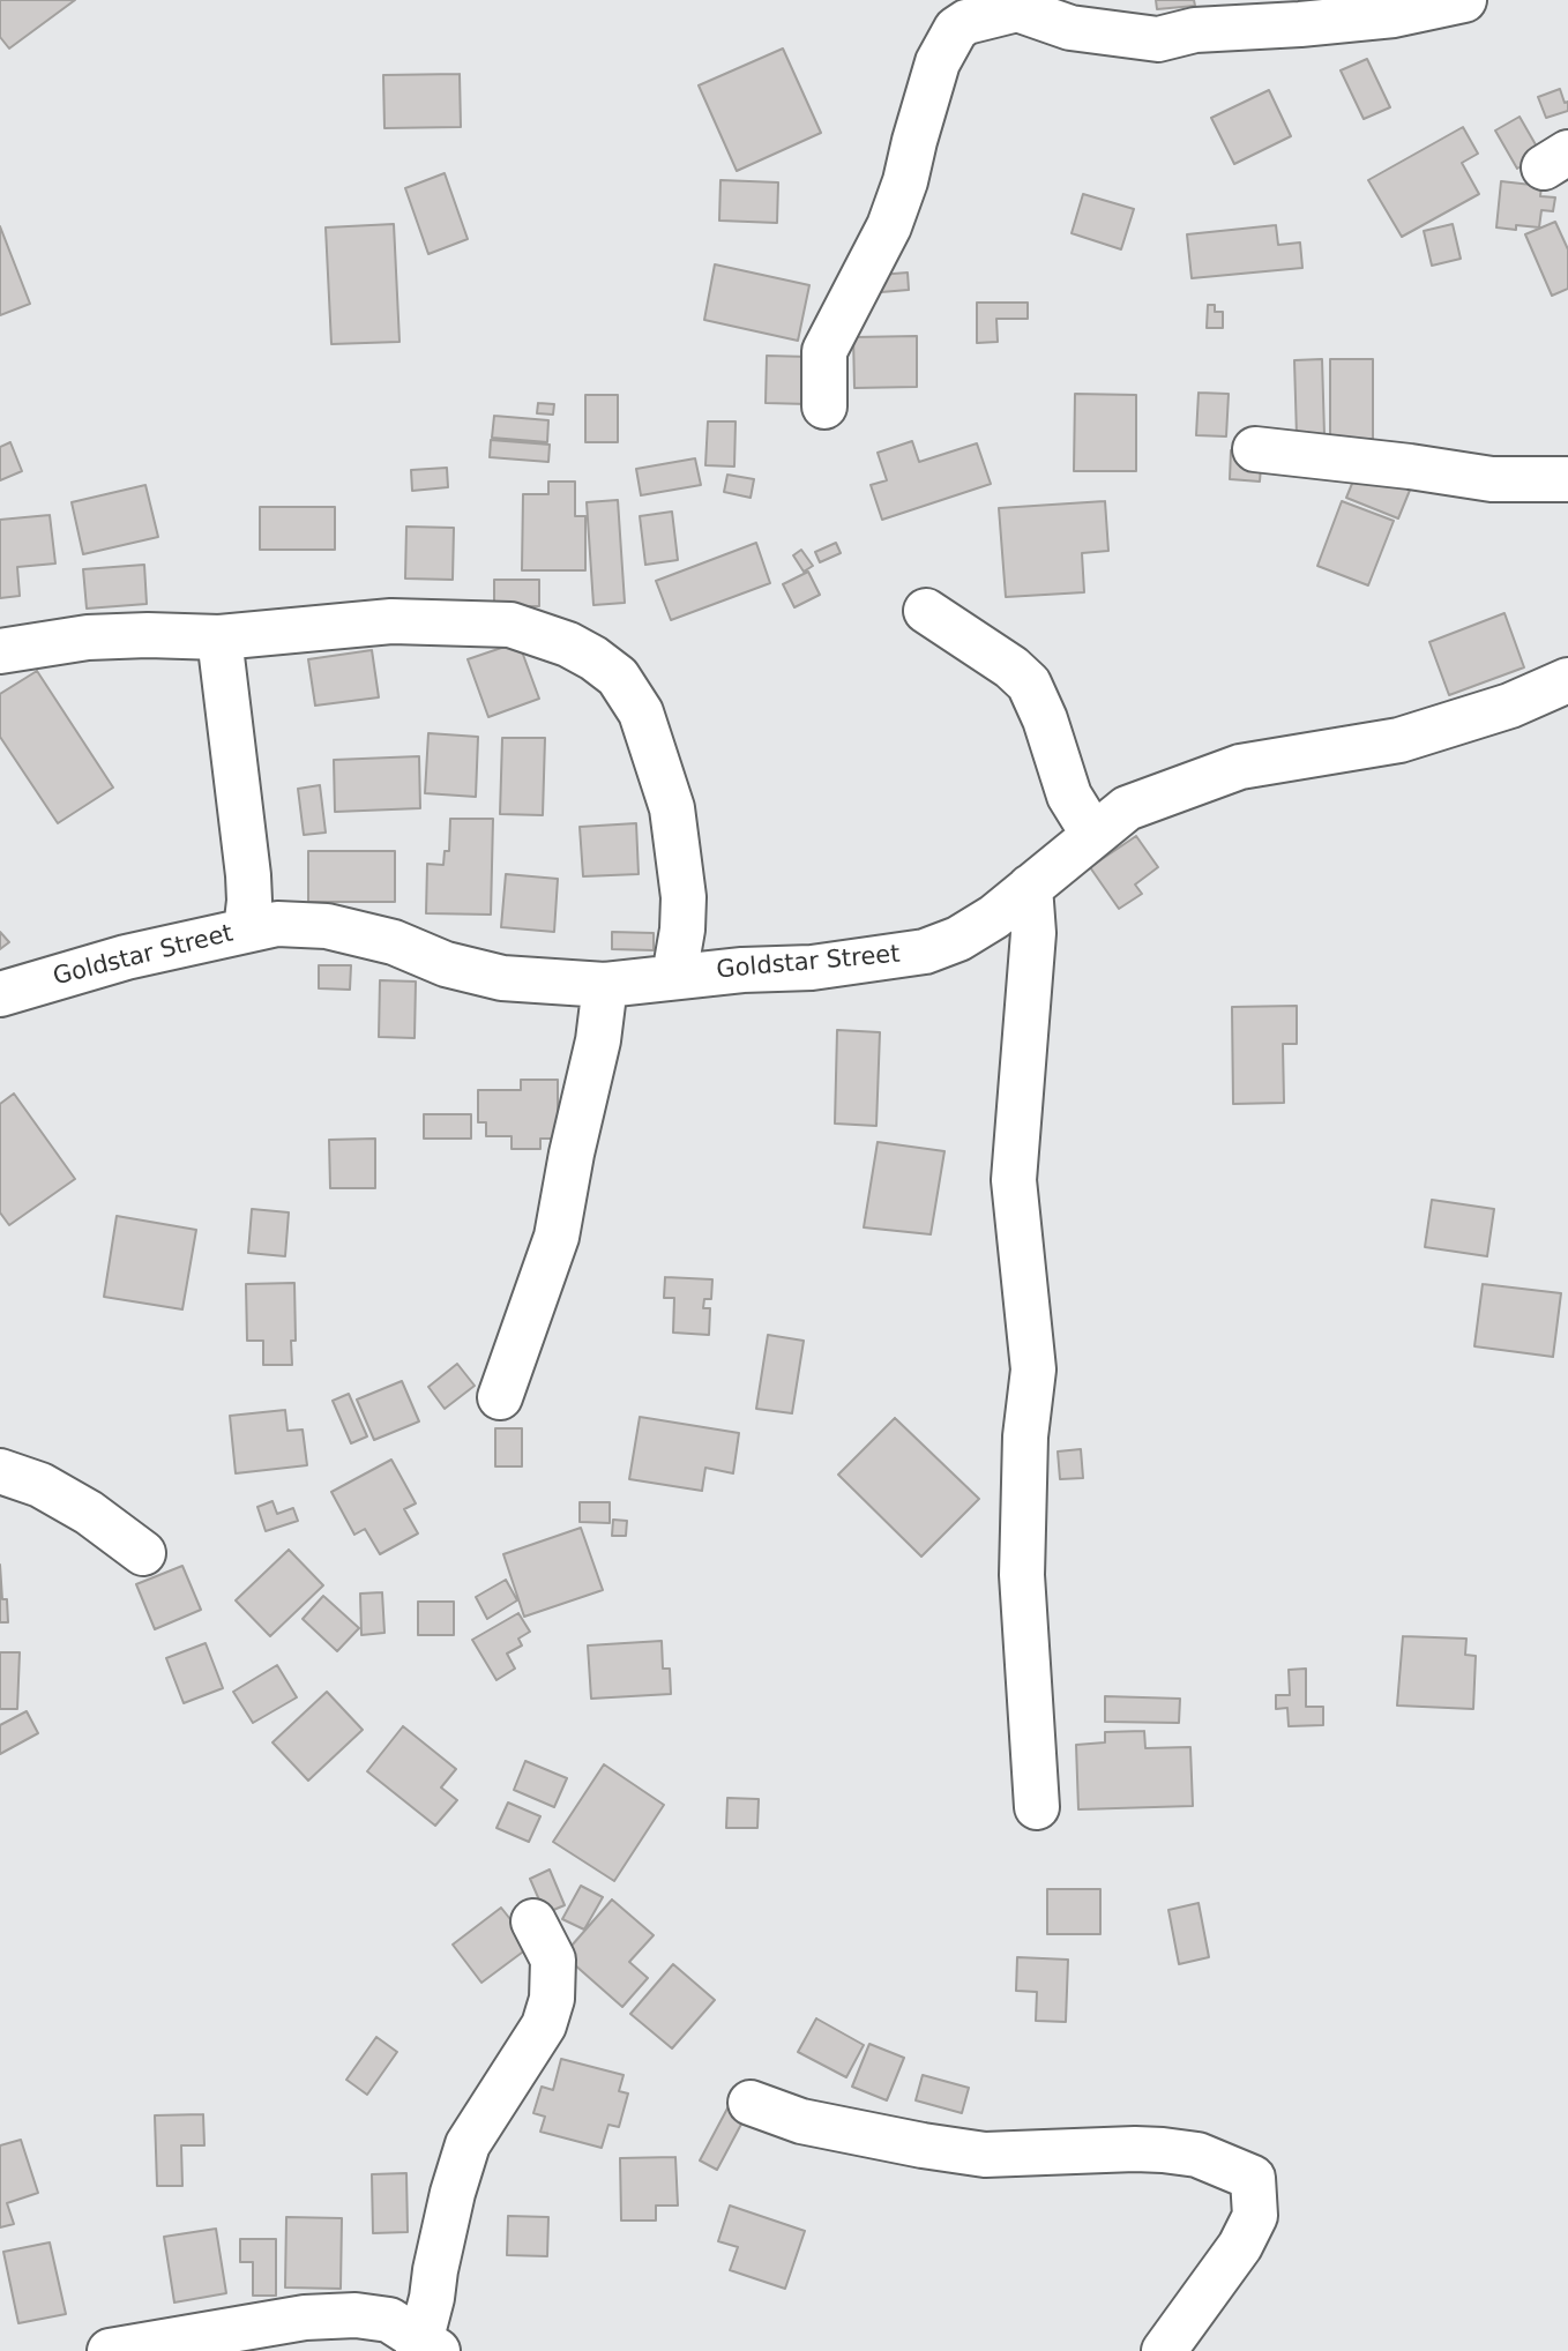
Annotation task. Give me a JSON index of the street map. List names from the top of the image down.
{
  "streets": {
    "street": ["Goldstar Street"]
  }
}
